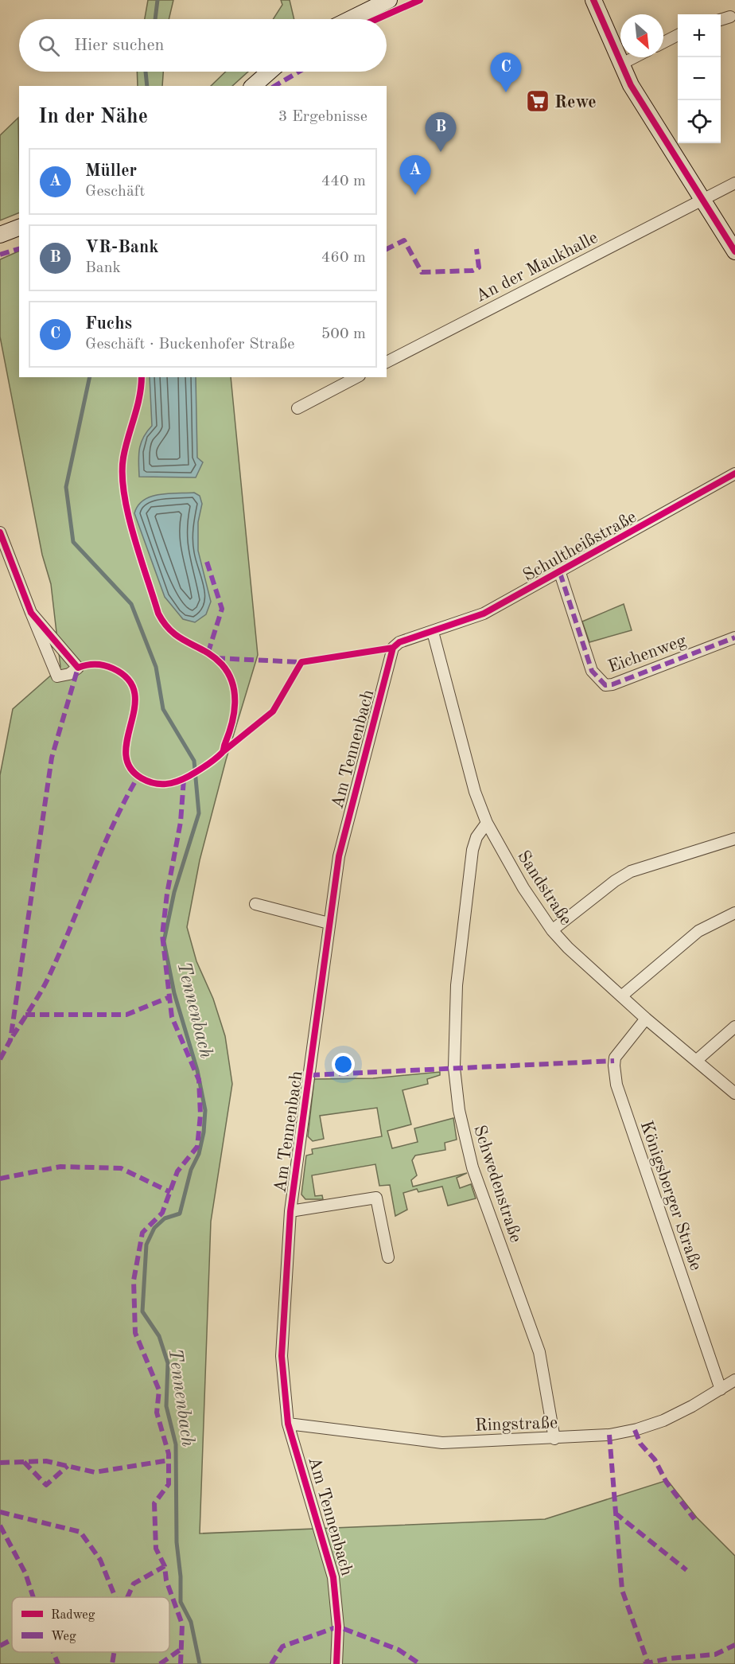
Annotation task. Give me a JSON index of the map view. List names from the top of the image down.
{
  "streets": {
    "street": [
      "An der Maukhalle",
      "Schultheißstraße",
      "Eichenweg",
      "Am Tennenbach",
      "Sandstraße",
      "Schwedenstraße",
      "Königsberger Straße",
      "Ringstraße"
    ]
  },
  "crossings": [
    ["Schultheißstraße", "Eichenweg"],
    ["Schultheißstraße", "Am Tennenbach"],
    ["Schultheißstraße", "Sandstraße"],
    ["Am Tennenbach", "Sandstraße"],
    ["Am Tennenbach", "Ringstraße"],
    ["Sandstraße", "Schwedenstraße"],
    ["Sandstraße", "Königsberger Straße"],
    ["Schwedenstraße", "Ringstraße"],
    ["Königsberger Straße", "Ringstraße"]
  ],
  "water": ["Tennenbach"],
  "places": {
    "supermarket": ["Rewe"]
  },
  "legend": ["Radweg", "Weg"],
  "north": "bottom right",
  "page": {
    "map_buttons": ["+", "−"],
    "search": "Hier suchen",
    "pins": ["C", "B", "A"],
    "heading": ["In der Nähe", "3 Ergebnisse"],
    "list": [
      {
        "mark": "A",
        "name": "Müller",
        "note": "Geschäft",
        "value": "440 m"
      },
      {
        "mark": "B",
        "name": "VR-Bank",
        "note": "Bank",
        "value": "460 m"
      },
      {
        "mark": "C",
        "name": "Fuchs",
        "note": "Geschäft · Buckenhofer Straße",
        "value": "500 m"
      }
    ]
  }
}
